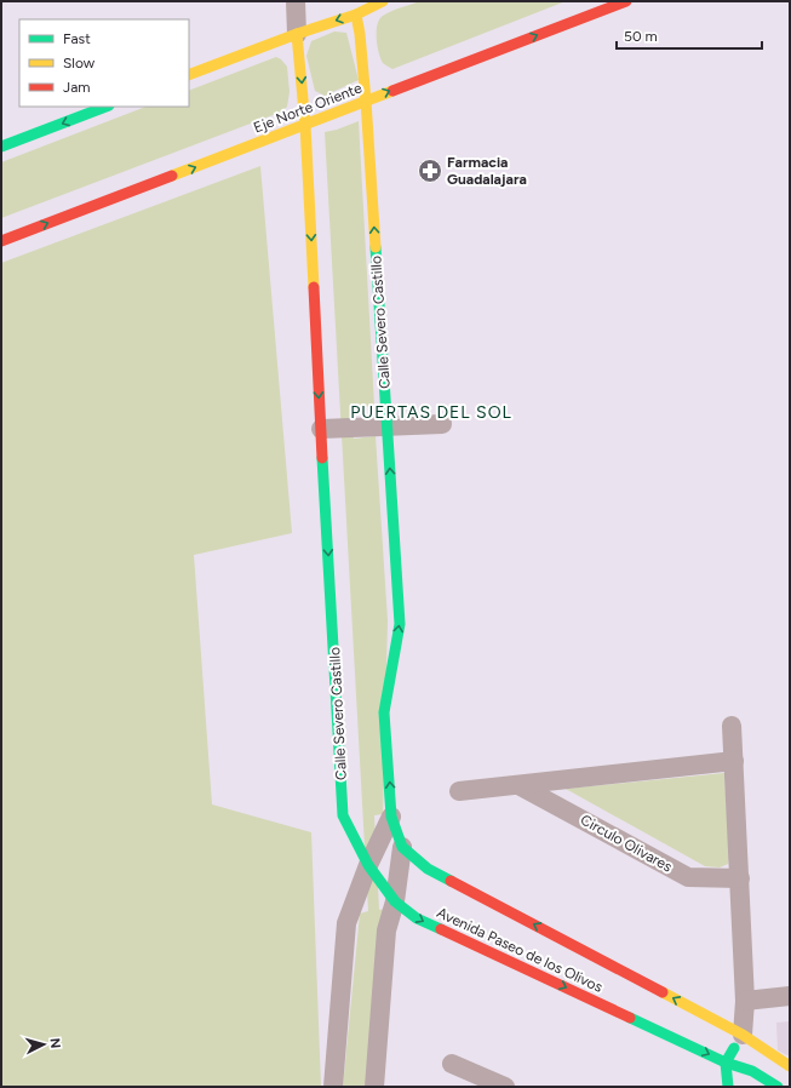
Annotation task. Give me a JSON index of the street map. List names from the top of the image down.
{
  "streets": {
    "street": [
      "Eje Norte Oriente",
      "Calle Severo Castillo",
      "Circulo Olivares",
      "Avenida Paseo de los Olivos"
    ]
  },
  "crossings": [
    ["Eje Norte Oriente", "Calle Severo Castillo"],
    ["Calle Severo Castillo", "Avenida Paseo de los Olivos"]
  ],
  "districts": ["PUERTAS DEL SOL"],
  "places": {
    "pharmacy": ["Farmacia Guadalajara"]
  },
  "legend": ["Fast", "Slow", "Jam"],
  "scale_bar": "50 m",
  "north": "right"
}
